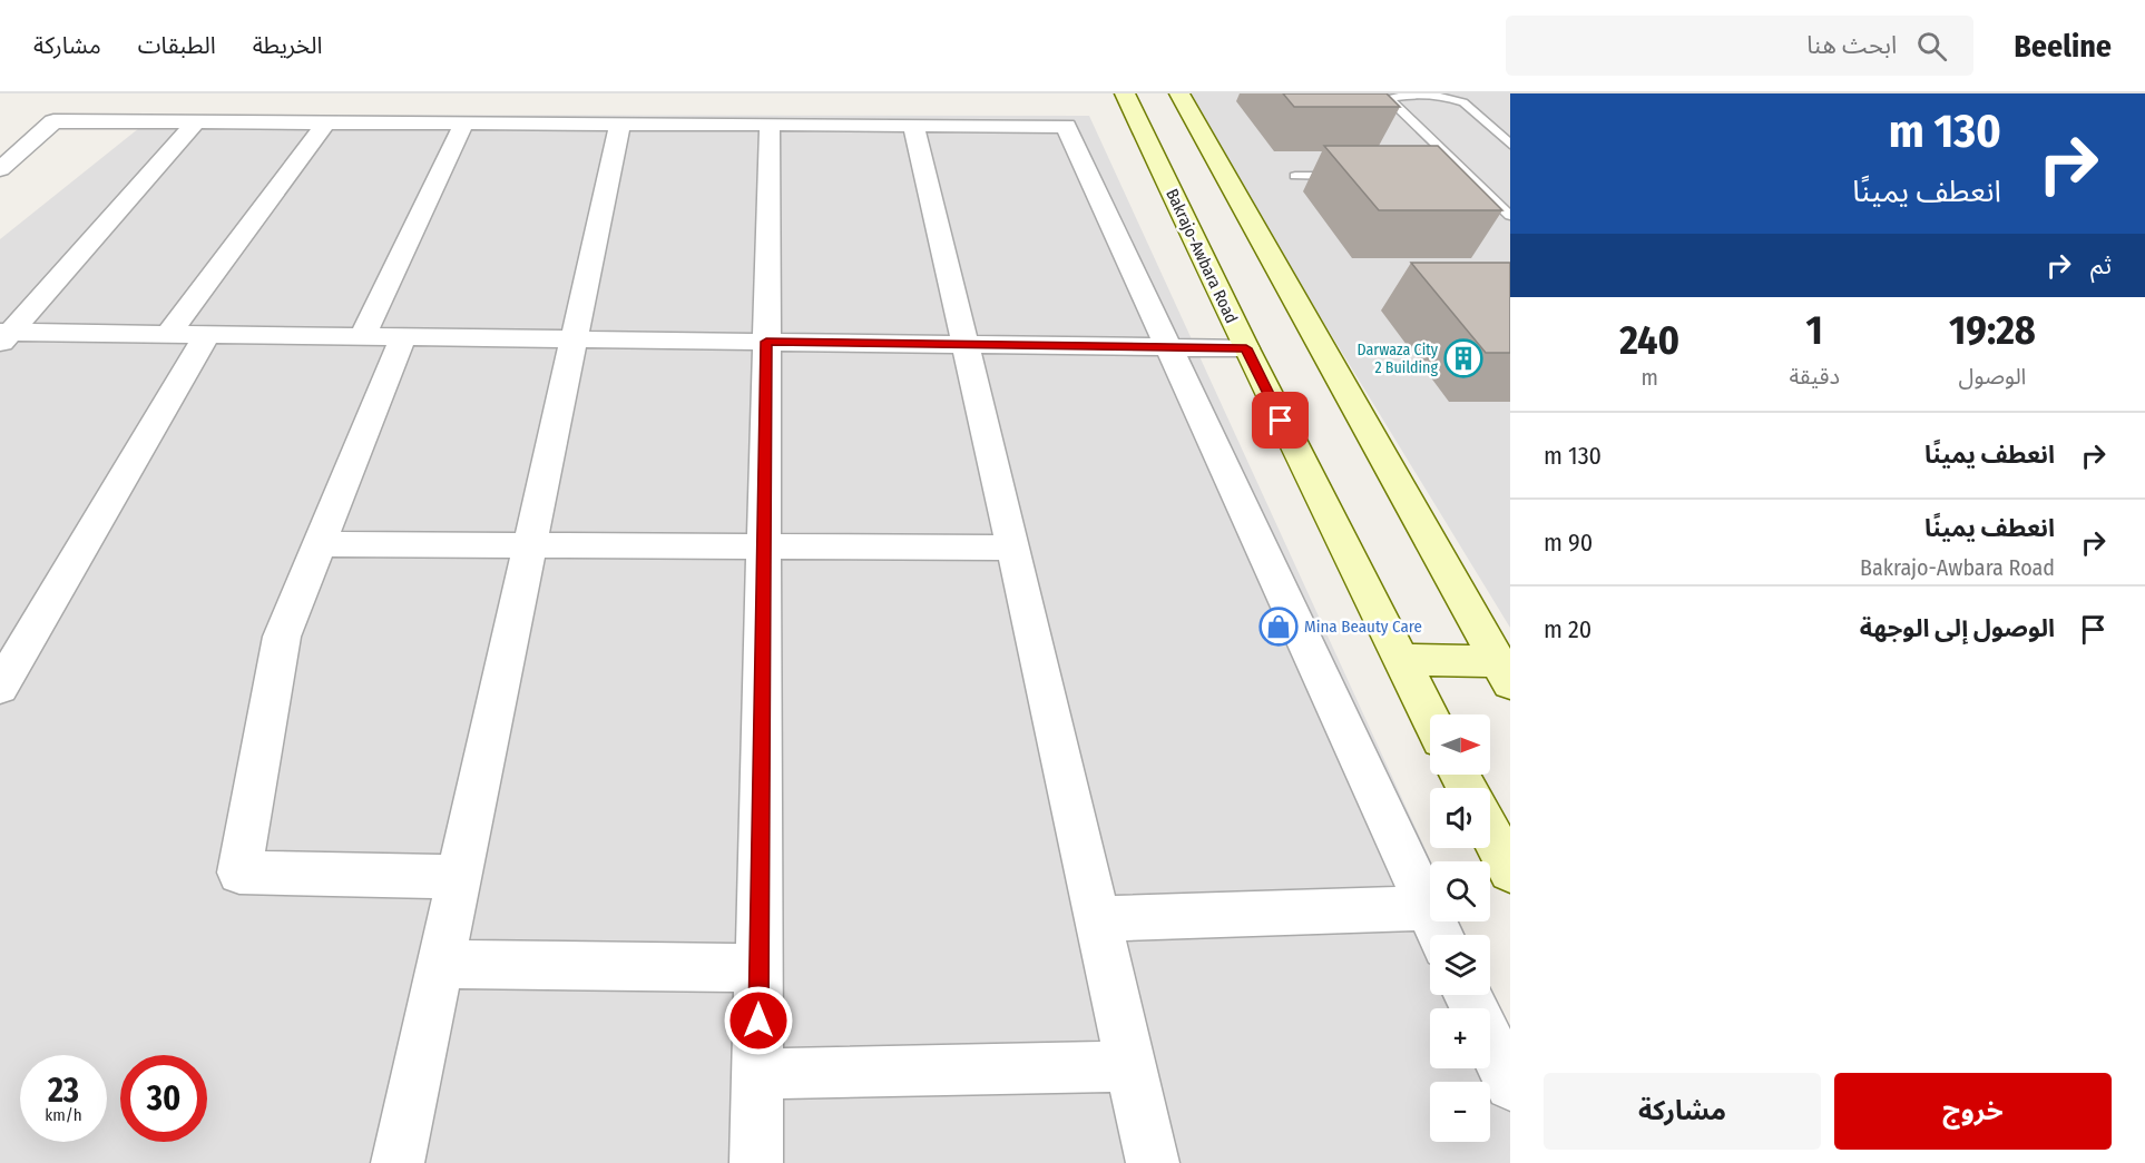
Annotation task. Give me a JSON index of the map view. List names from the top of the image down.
{
  "streets": {
    "main road": ["Bakrajo-Awbara Road"]
  },
  "places": {
    "building": ["Darwaza City 2 Building"],
    "shop": ["Mina Beauty Care"]
  },
  "north": "right",
  "page": {
    "header": "Beeline",
    "search": "ابحث هنا",
    "nav": ["الخريطة", "الطبقات", "مشاركة"],
    "turn": ["130 m", "انعطف يمينًا"],
    "then": "ثم",
    "eta": [
      "19:28",
      "الوصول",
      "1",
      "دقيقة",
      "240",
      "m"
    ],
    "list": [
      {
        "name": "انعطف يمينًا",
        "value": "130 m"
      },
      {
        "name": "انعطف يمينًا",
        "note": "Bakrajo-Awbara Road",
        "value": "90 m"
      },
      {
        "name": "الوصول إلى الوجهة",
        "value": "20 m"
      }
    ],
    "map_buttons": ["+", "−"],
    "speed": "23 km/h",
    "limit": "30",
    "buttons": ["خروج", "مشاركة"]
  }
}
